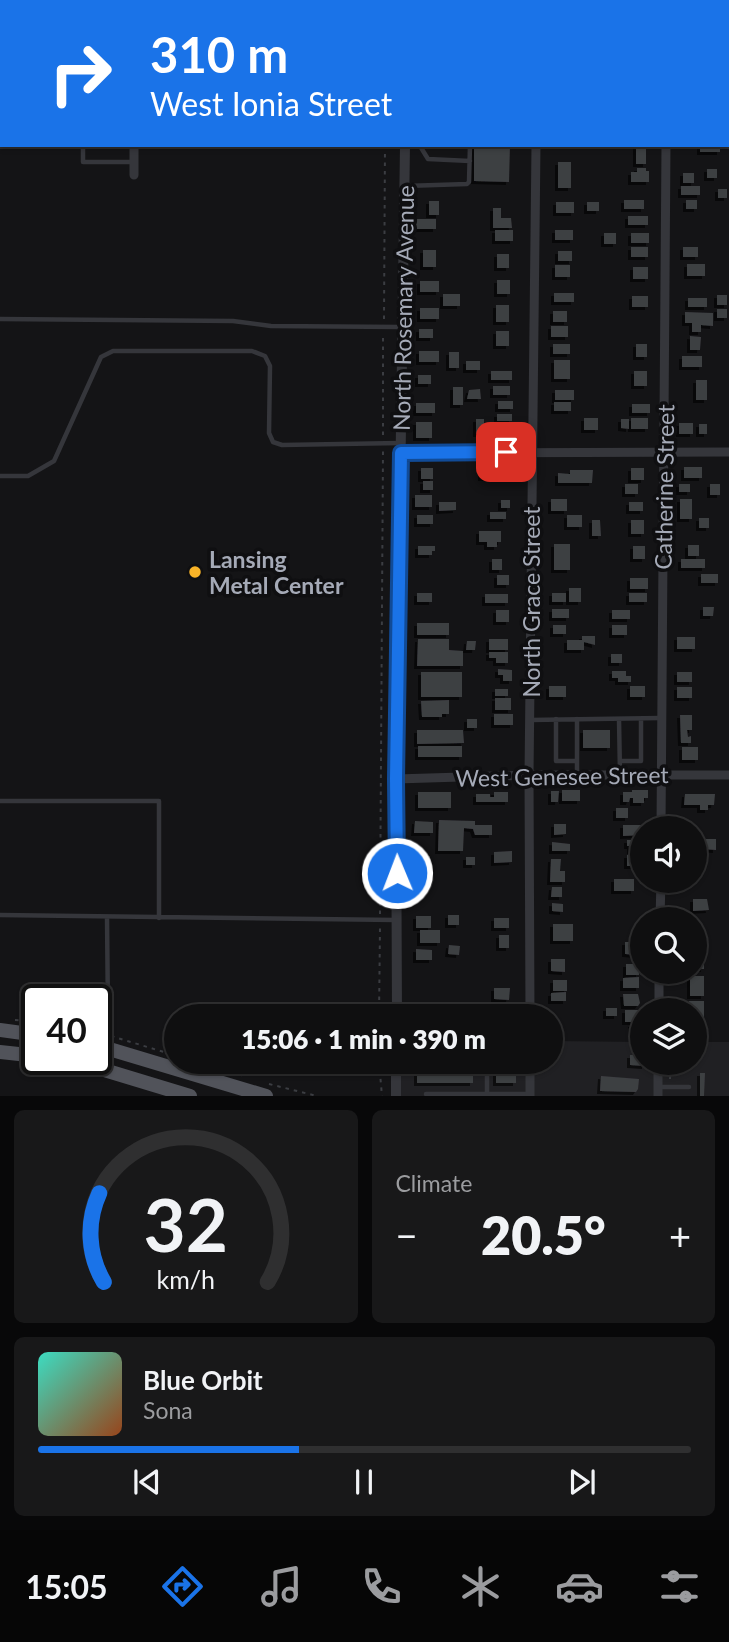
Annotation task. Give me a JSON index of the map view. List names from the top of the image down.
{
  "streets": {
    "street": [
      "North Rosemary Avenue",
      "Catherine Street",
      "North Grace Street",
      "West Genesee Street"
    ]
  },
  "crossings": [
    ["North Rosemary Avenue", "West Genesee Street"],
    ["Catherine Street", "West Genesee Street"],
    ["North Grace Street", "West Genesee Street"]
  ],
  "places": ["Lansing Metal Center"],
  "page": {
    "turn": ["310 m", "West Ionia Street"],
    "limit": "40",
    "trip": "15:06 · 1 min · 390 m",
    "tile": "Climate",
    "heat": ["−", "20.5°", "+"],
    "song": ["Blue Orbit", "Sona"],
    "tabs": "15:05",
    "gauge": ["32", "km/h"]
  }
}
